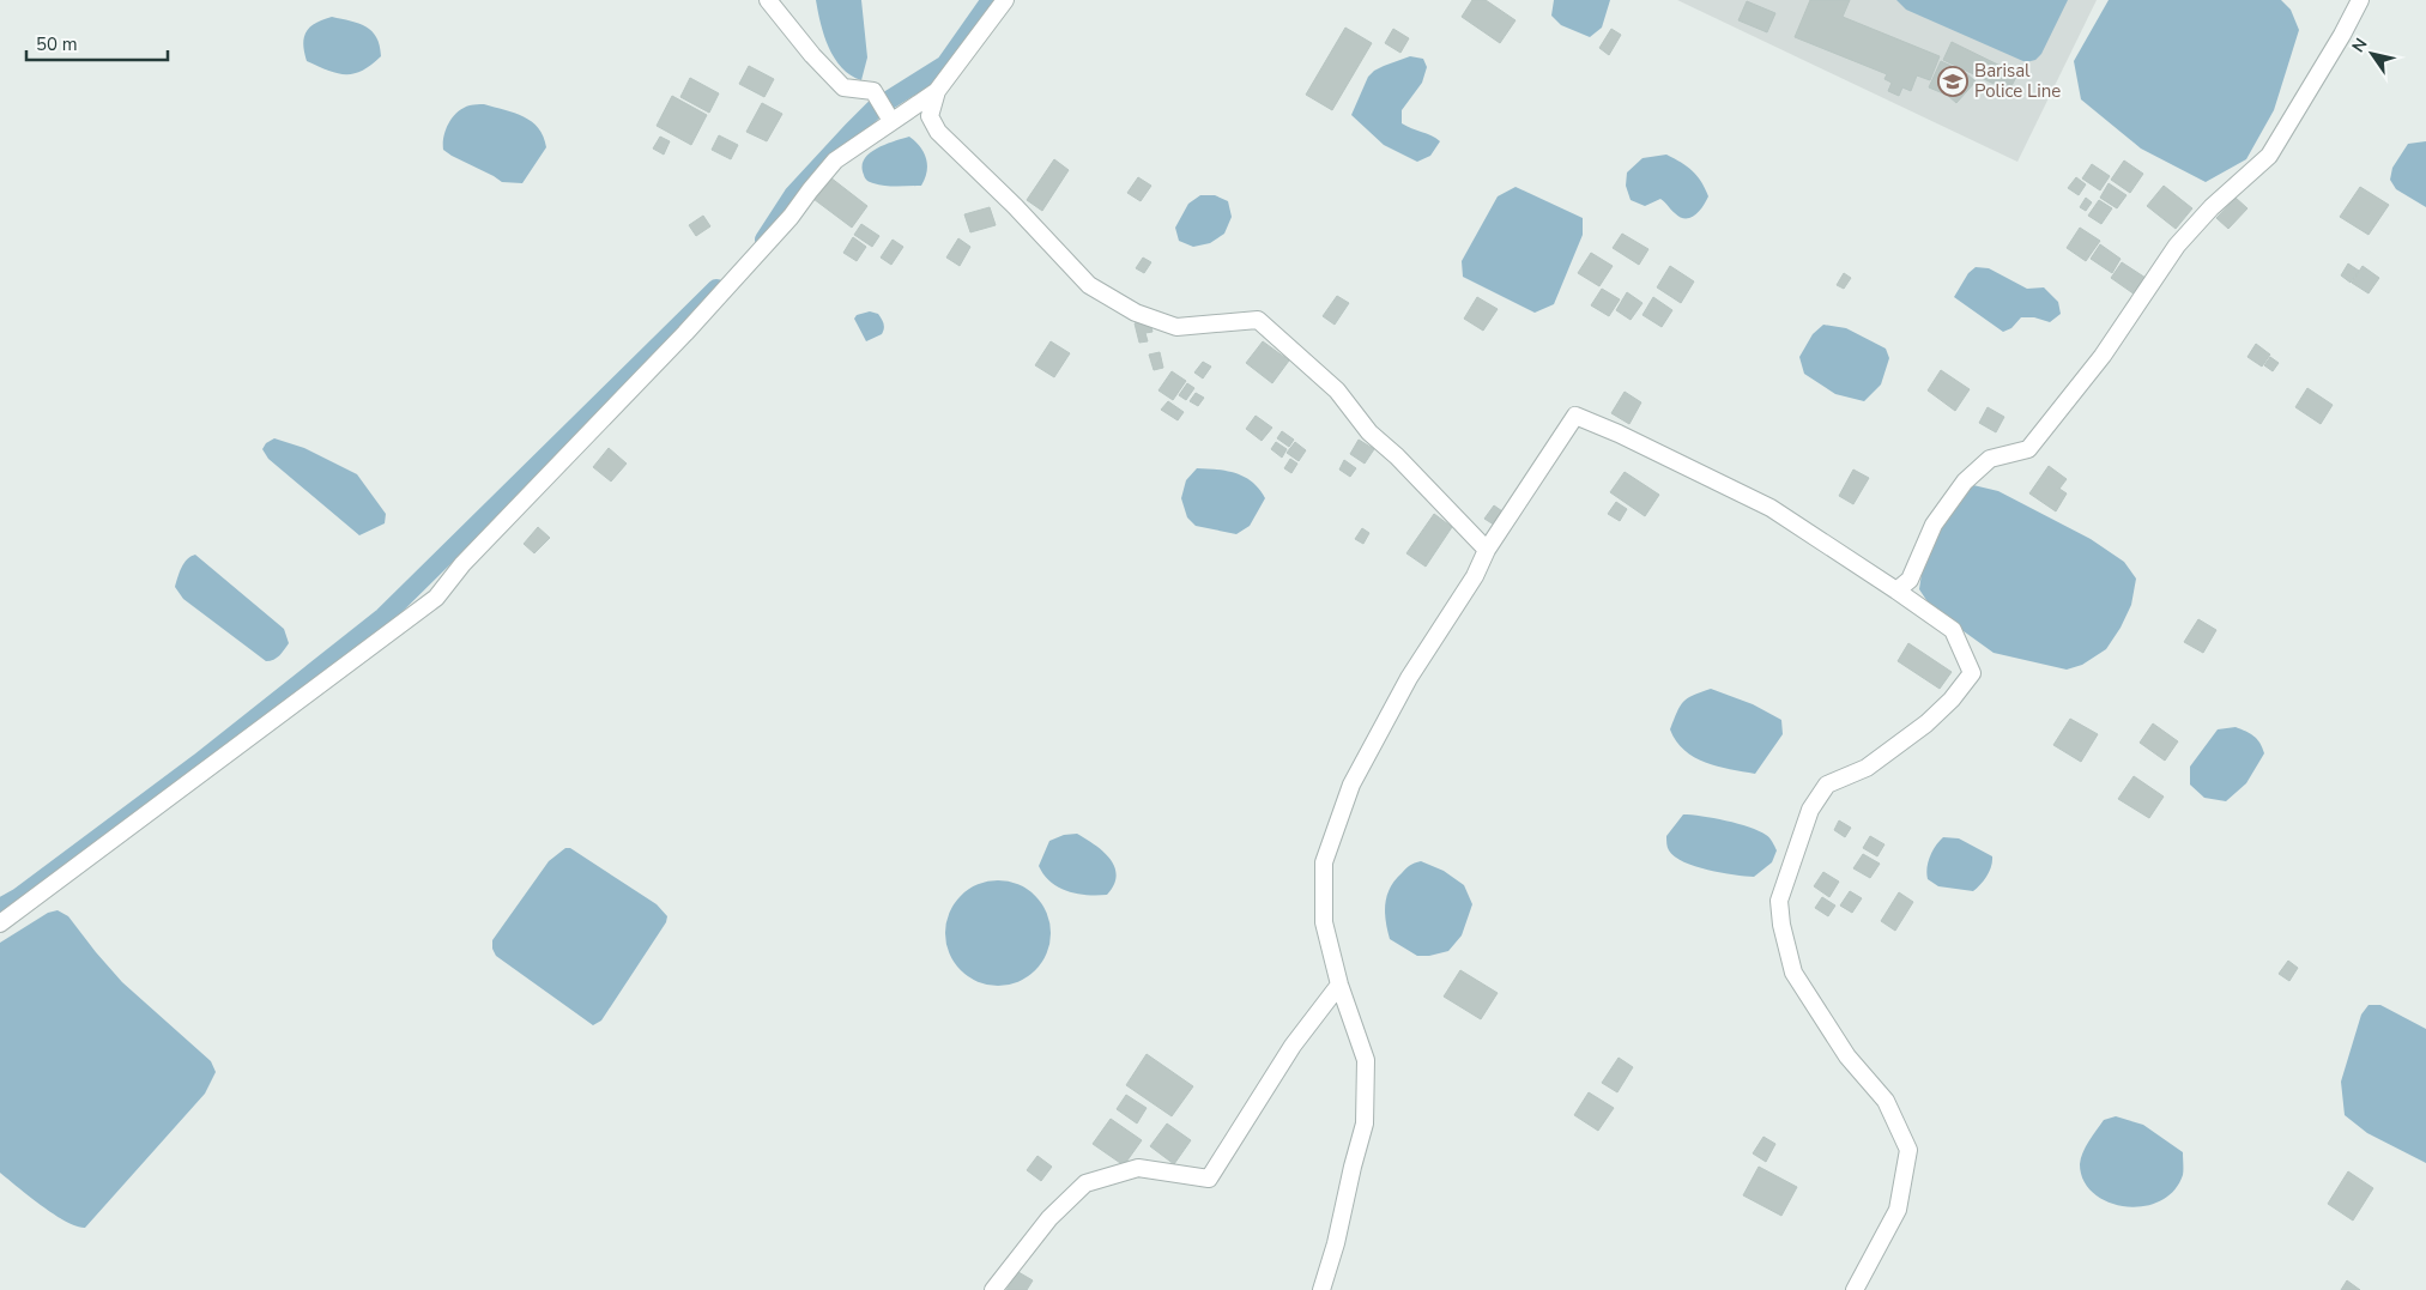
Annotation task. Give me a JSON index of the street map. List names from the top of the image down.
{
  "places": {
    "school or university": ["Barisal Police Line"]
  },
  "scale_bar": "50 m",
  "north": "top left"
}
